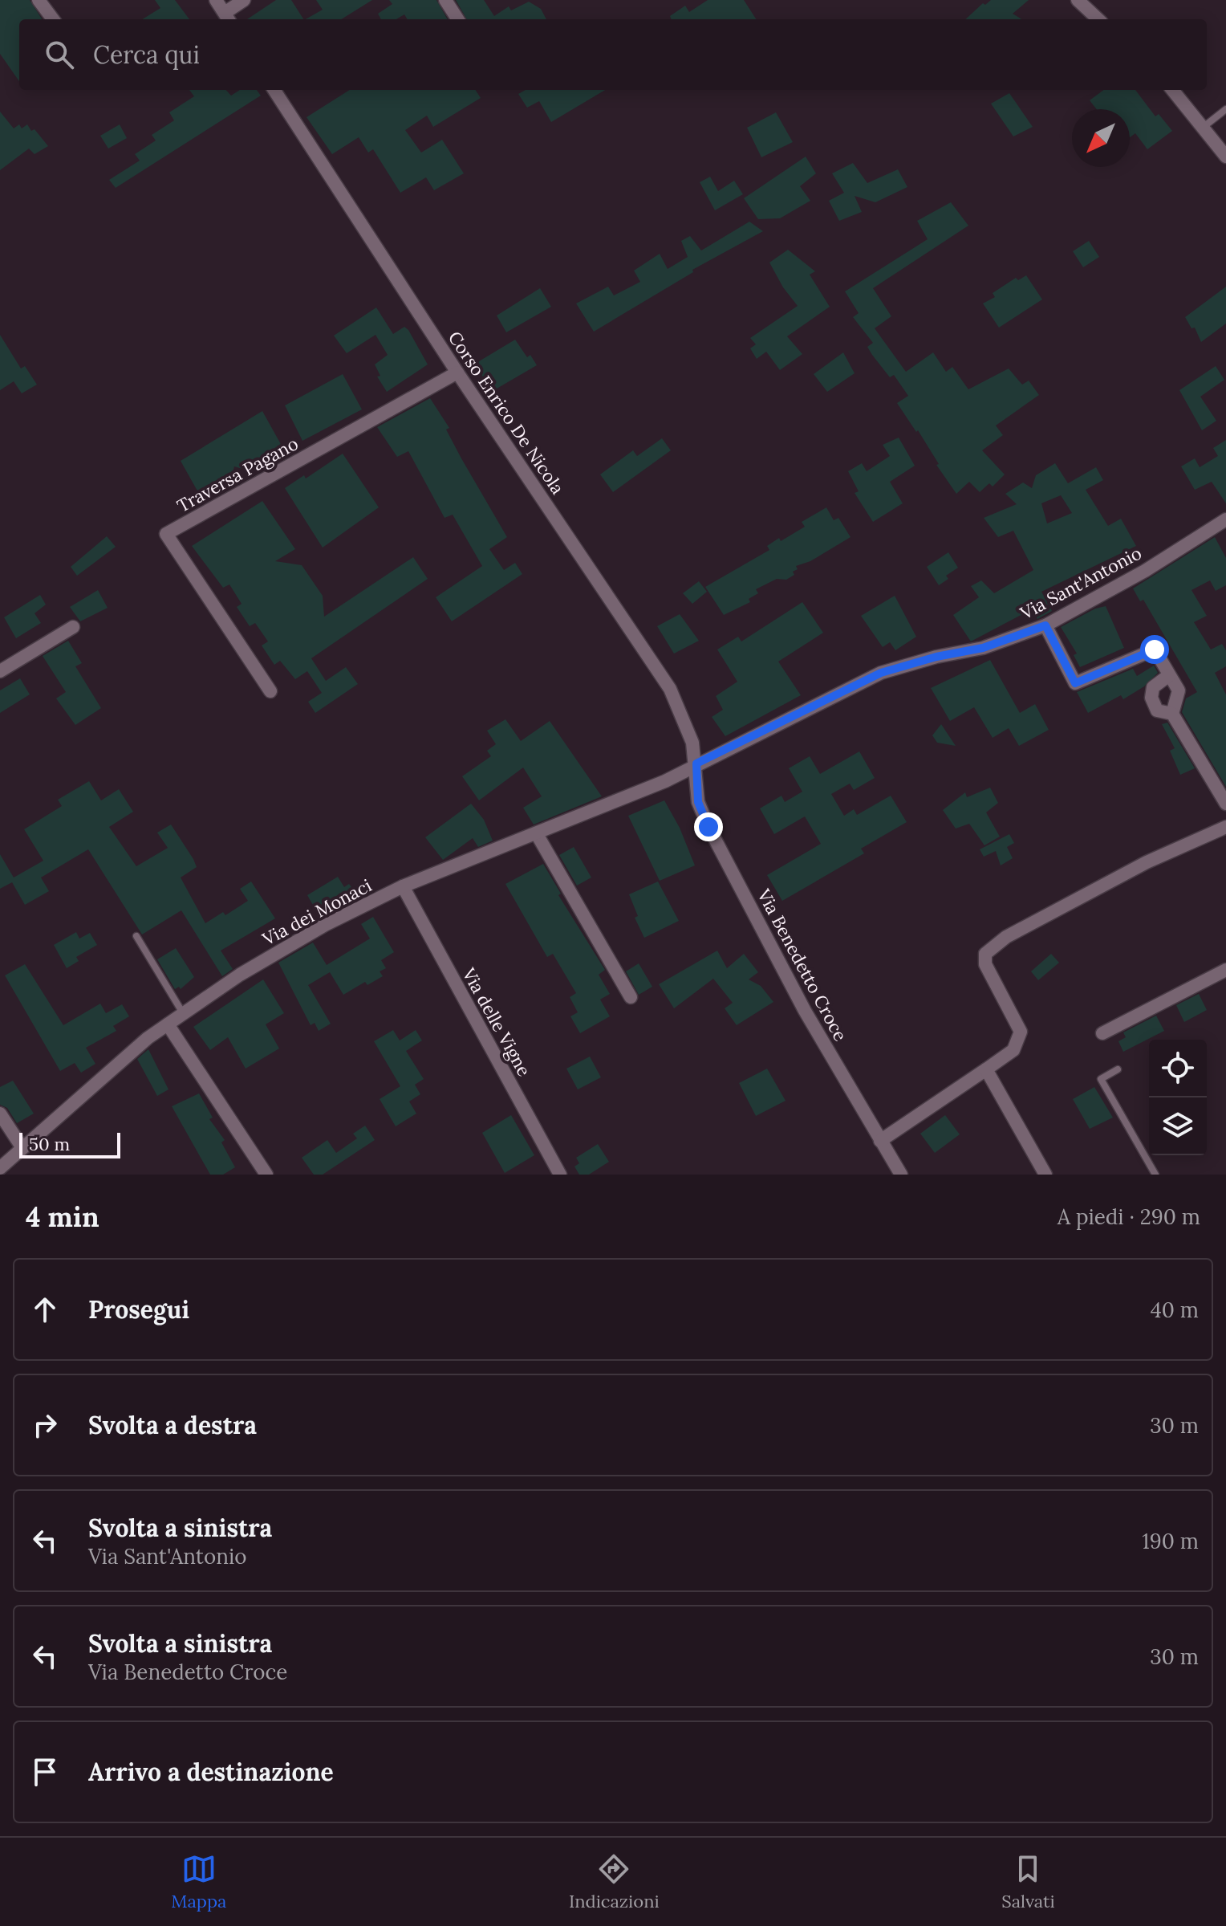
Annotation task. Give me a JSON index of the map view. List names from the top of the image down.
{
  "streets": {
    "street": [
      "Corso Enrico De Nicola",
      "Traversa Pagano",
      "Via Sant'Antonio",
      "Via dei Monaci",
      "Via Benedetto Croce",
      "Via delle Vigne"
    ]
  },
  "crossings": [
    ["Corso Enrico De Nicola", "Traversa Pagano"],
    ["Corso Enrico De Nicola", "Via Sant'Antonio"],
    ["Corso Enrico De Nicola", "Via dei Monaci"],
    ["Corso Enrico De Nicola", "Via Benedetto Croce"],
    ["Via Sant'Antonio", "Via dei Monaci"],
    ["Via Sant'Antonio", "Via Benedetto Croce"],
    ["Via dei Monaci", "Via Benedetto Croce"],
    ["Via dei Monaci", "Via delle Vigne"]
  ],
  "scale_bar": "50 m",
  "north": "bottom left",
  "page": {
    "search": "Cerca qui",
    "scale": "50 m",
    "heading": ["4 min", "A piedi · 290 m"],
    "list": [
      ["Prosegui", "40 m"],
      ["Svolta a destra", "30 m"],
      ["Svolta a sinistra", "Via Sant'Antonio", "190 m"],
      ["Svolta a sinistra", "Via Benedetto Croce", "30 m"],
      "Arrivo a destinazione"
    ],
    "nav": ["Mappa", "Indicazioni", "Salvati"]
  }
}
